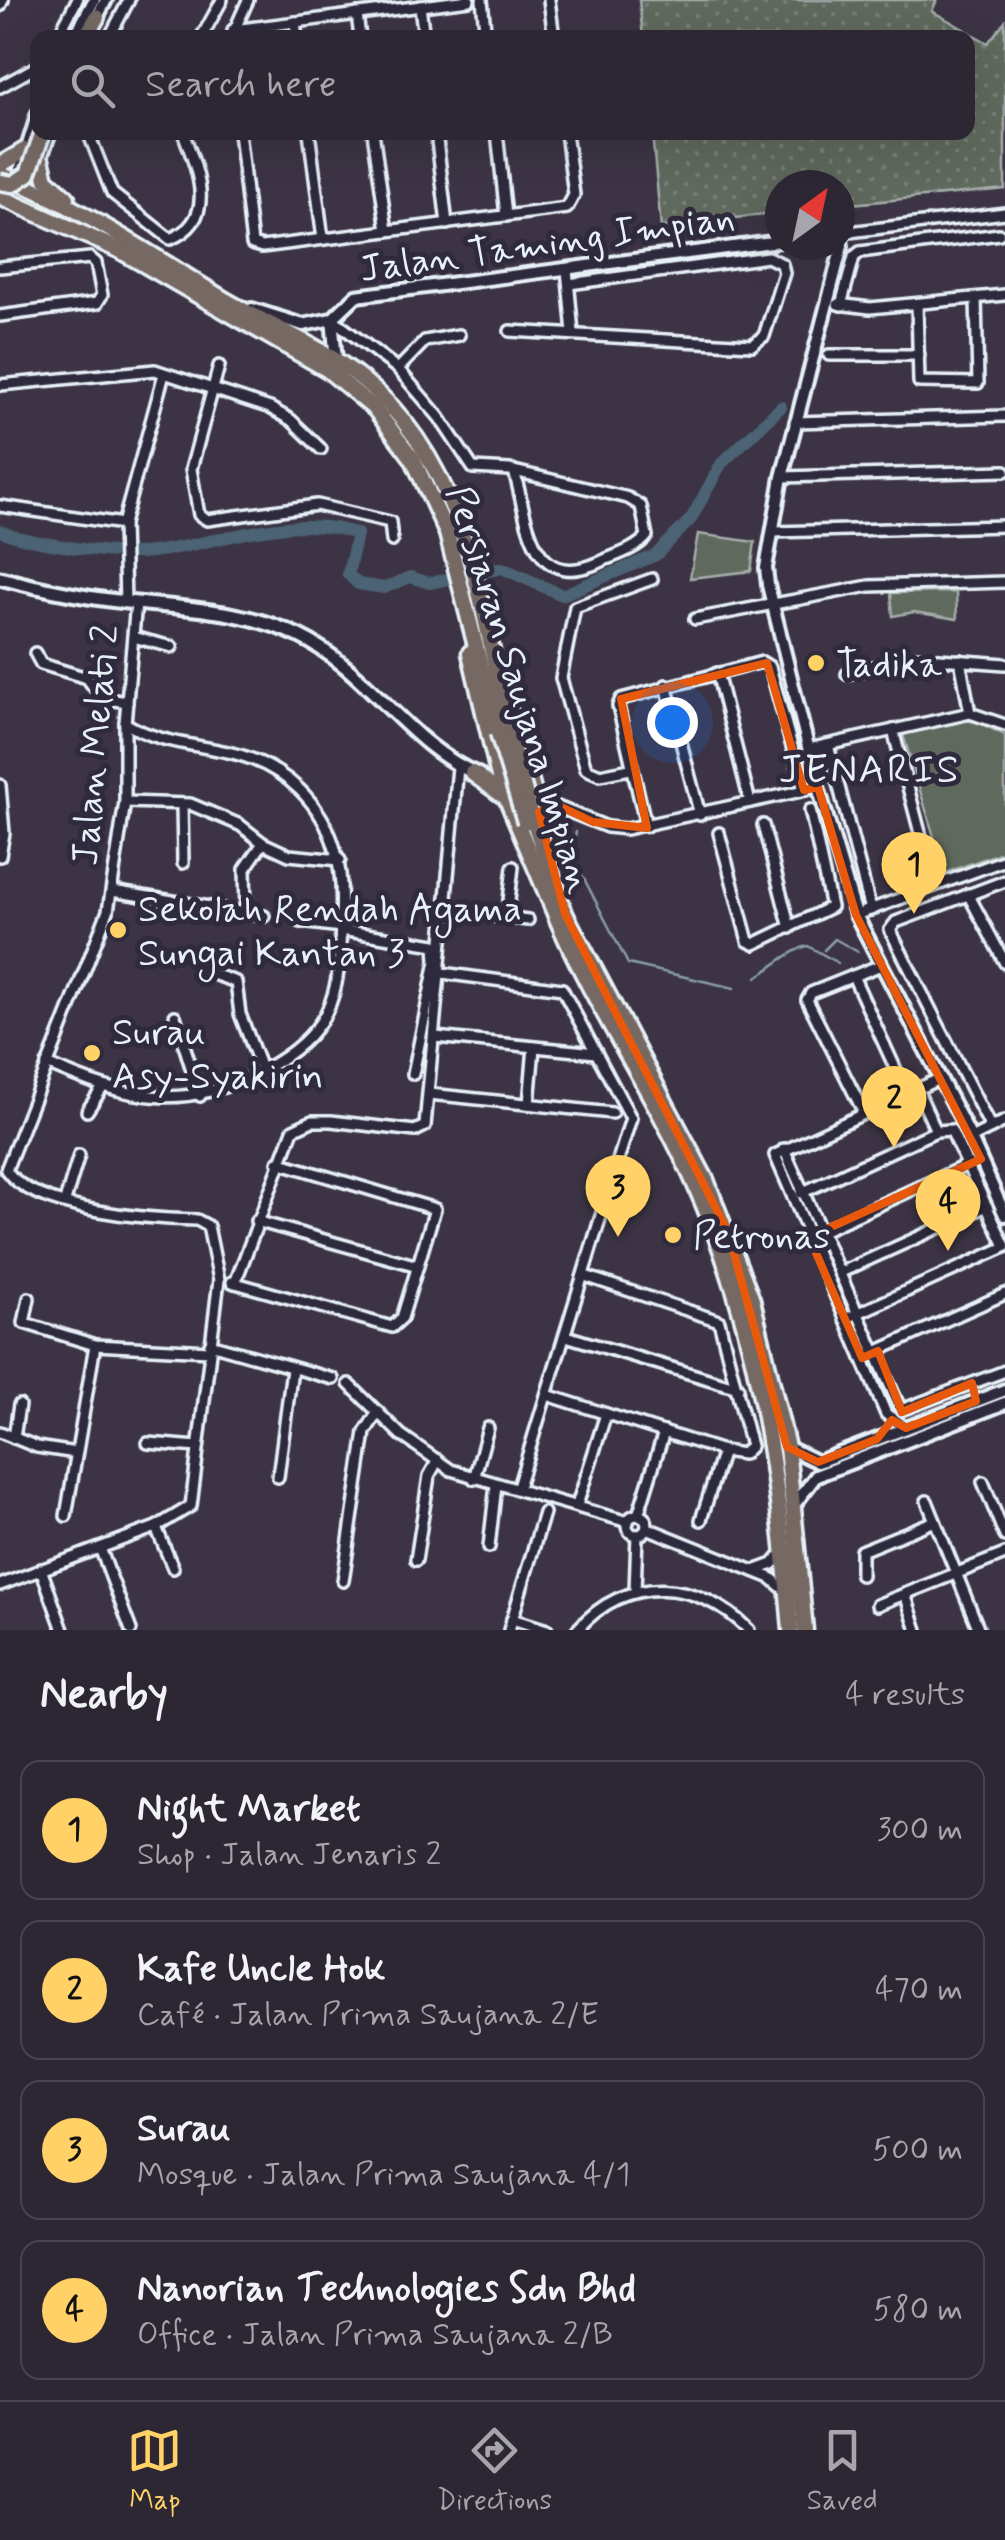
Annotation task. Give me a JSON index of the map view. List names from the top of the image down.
{
  "streets": {
    "highway": ["Persiaran Saujana Impian"],
    "street": ["Jalan Taming Impian", "Jalan Melati 2"]
  },
  "crossings": [
    ["Jalan Taming Impian", "Persiaran Saujana Impian"]
  ],
  "districts": ["JENARIS"],
  "places": [
    "Tadika",
    "Sekolah Rendah Agama Sungai Kantan 3",
    "Surau Asy-Syakirin",
    "Petronas"
  ],
  "north": "top right",
  "page": {
    "search": "Search here",
    "pins": [
      "1",
      "2",
      "3",
      "4"
    ],
    "heading": ["Nearby", "4 results"],
    "list": [
      {
        "mark": "1",
        "name": "Night Market",
        "note": "Shop · Jalan Jenaris 2",
        "value": "300 m"
      },
      {
        "mark": "2",
        "name": "Kafe Uncle Hok",
        "note": "Café · Jalan Prima Saujana 2/E",
        "value": "470 m"
      },
      {
        "mark": "3",
        "name": "Surau",
        "note": "Mosque · Jalan Prima Saujana 4/1",
        "value": "500 m"
      },
      {
        "mark": "4",
        "name": "Nanorian Technologies Sdn Bhd",
        "note": "Office · Jalan Prima Saujana 2/B",
        "value": "580 m"
      }
    ],
    "nav": ["Map", "Directions", "Saved"]
  }
}
